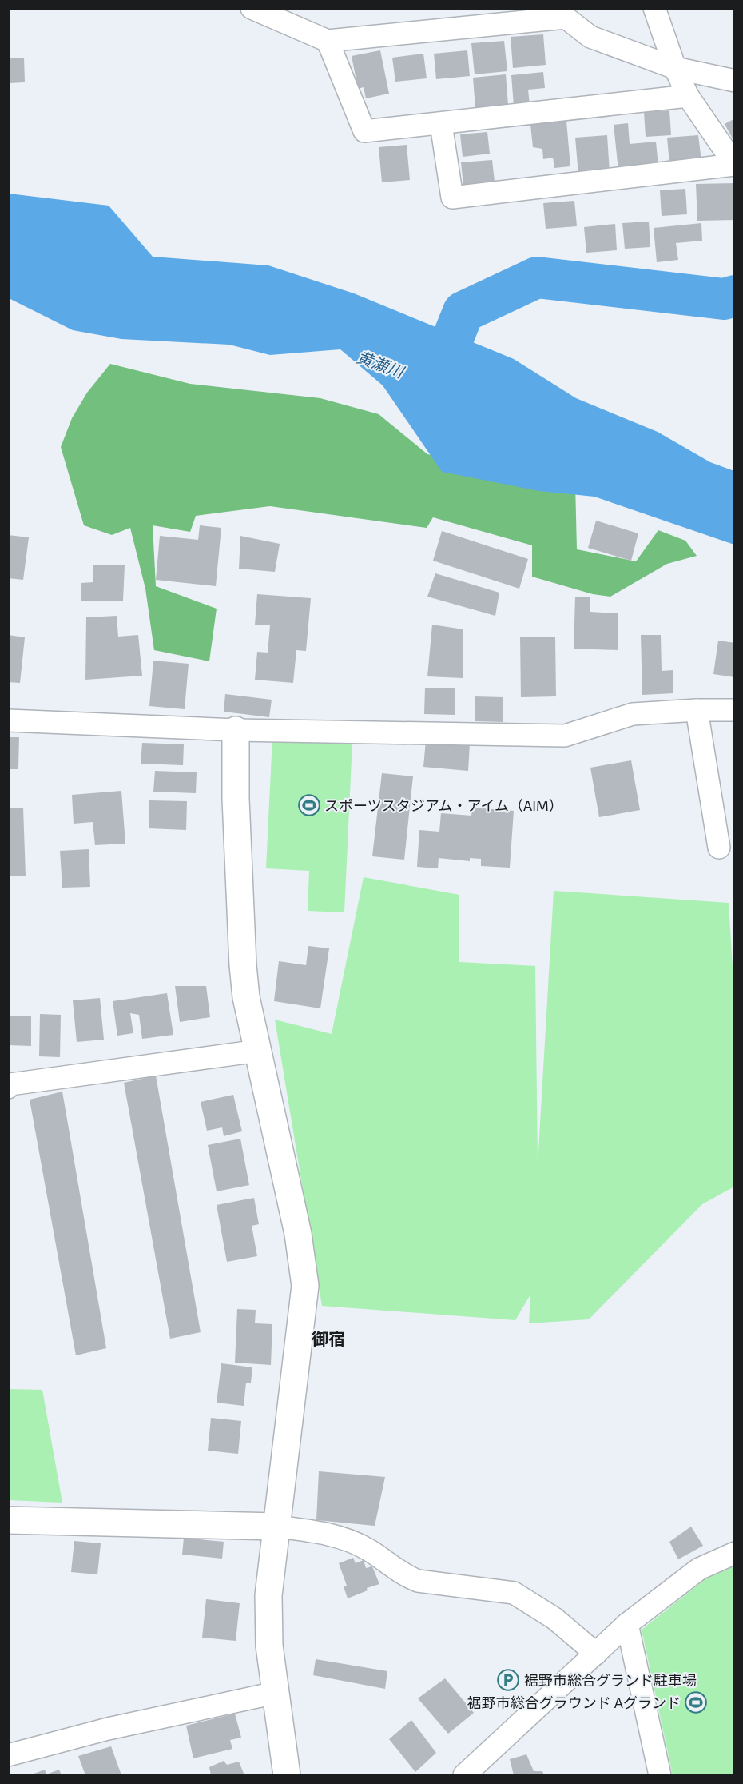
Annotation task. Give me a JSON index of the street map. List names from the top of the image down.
{
  "districts": ["御宿"],
  "water": ["黄瀬川"],
  "places": {
    "sports": ["スポーツスタジアム・アイム（AIM）", "裾野市総合グラウンド Aグランド"],
    "parking": ["裾野市総合グランド駐車場"]
  }
}
